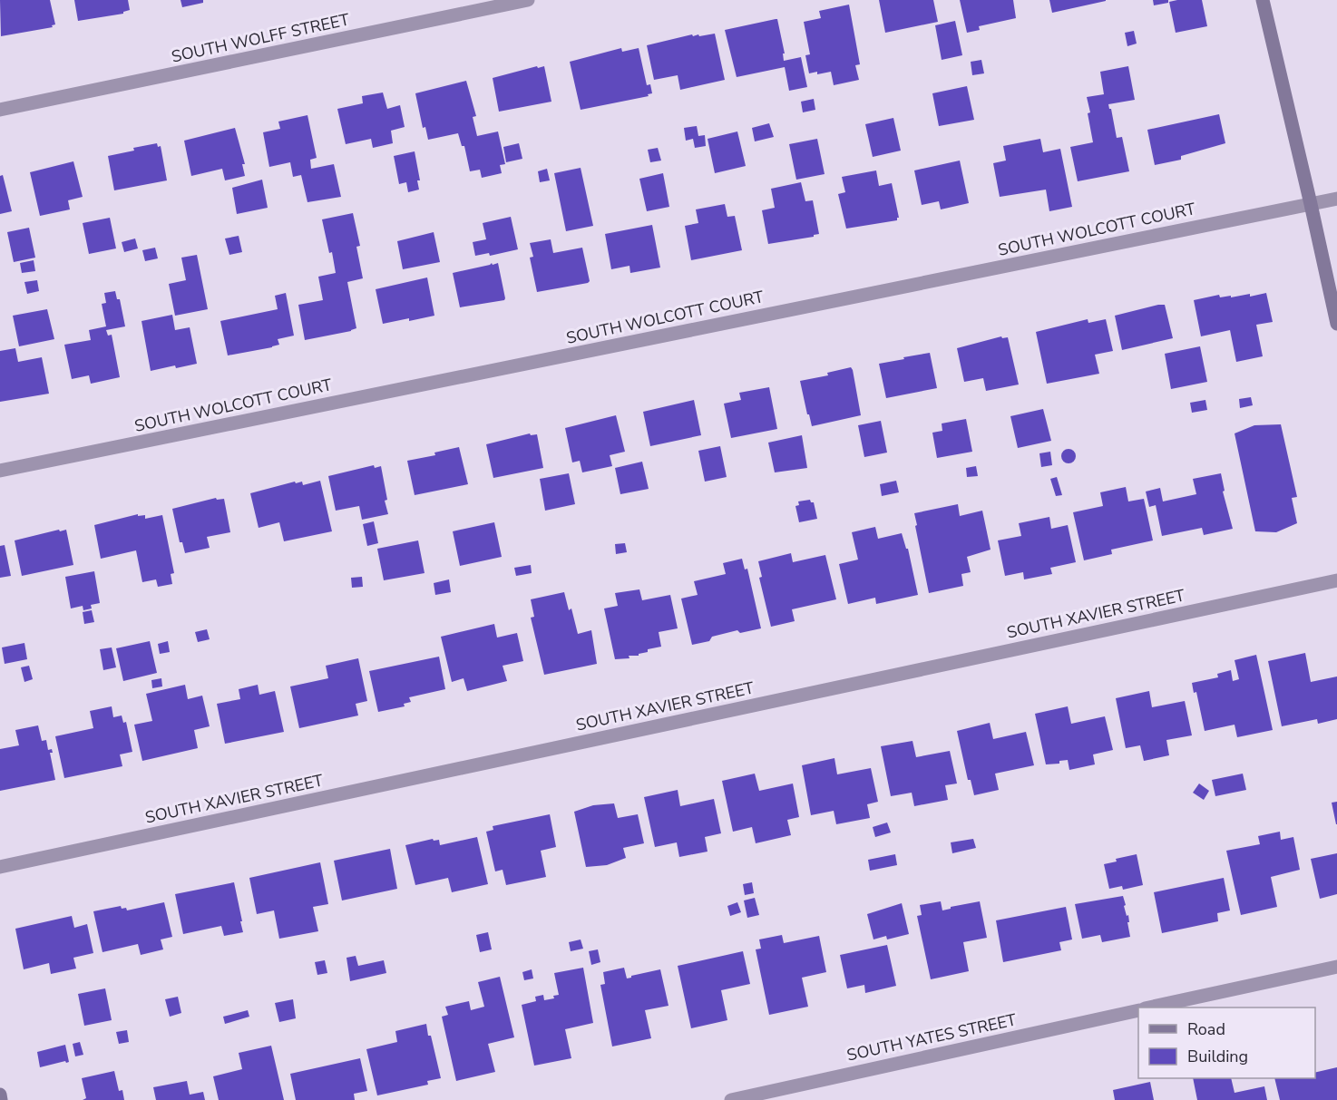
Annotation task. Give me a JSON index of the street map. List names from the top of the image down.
{
  "streets": {
    "street": [
      "SOUTH WOLFF STREET",
      "SOUTH WOLCOTT COURT",
      "SOUTH XAVIER STREET",
      "SOUTH YATES STREET"
    ]
  },
  "legend": ["Road", "Building"]
}
